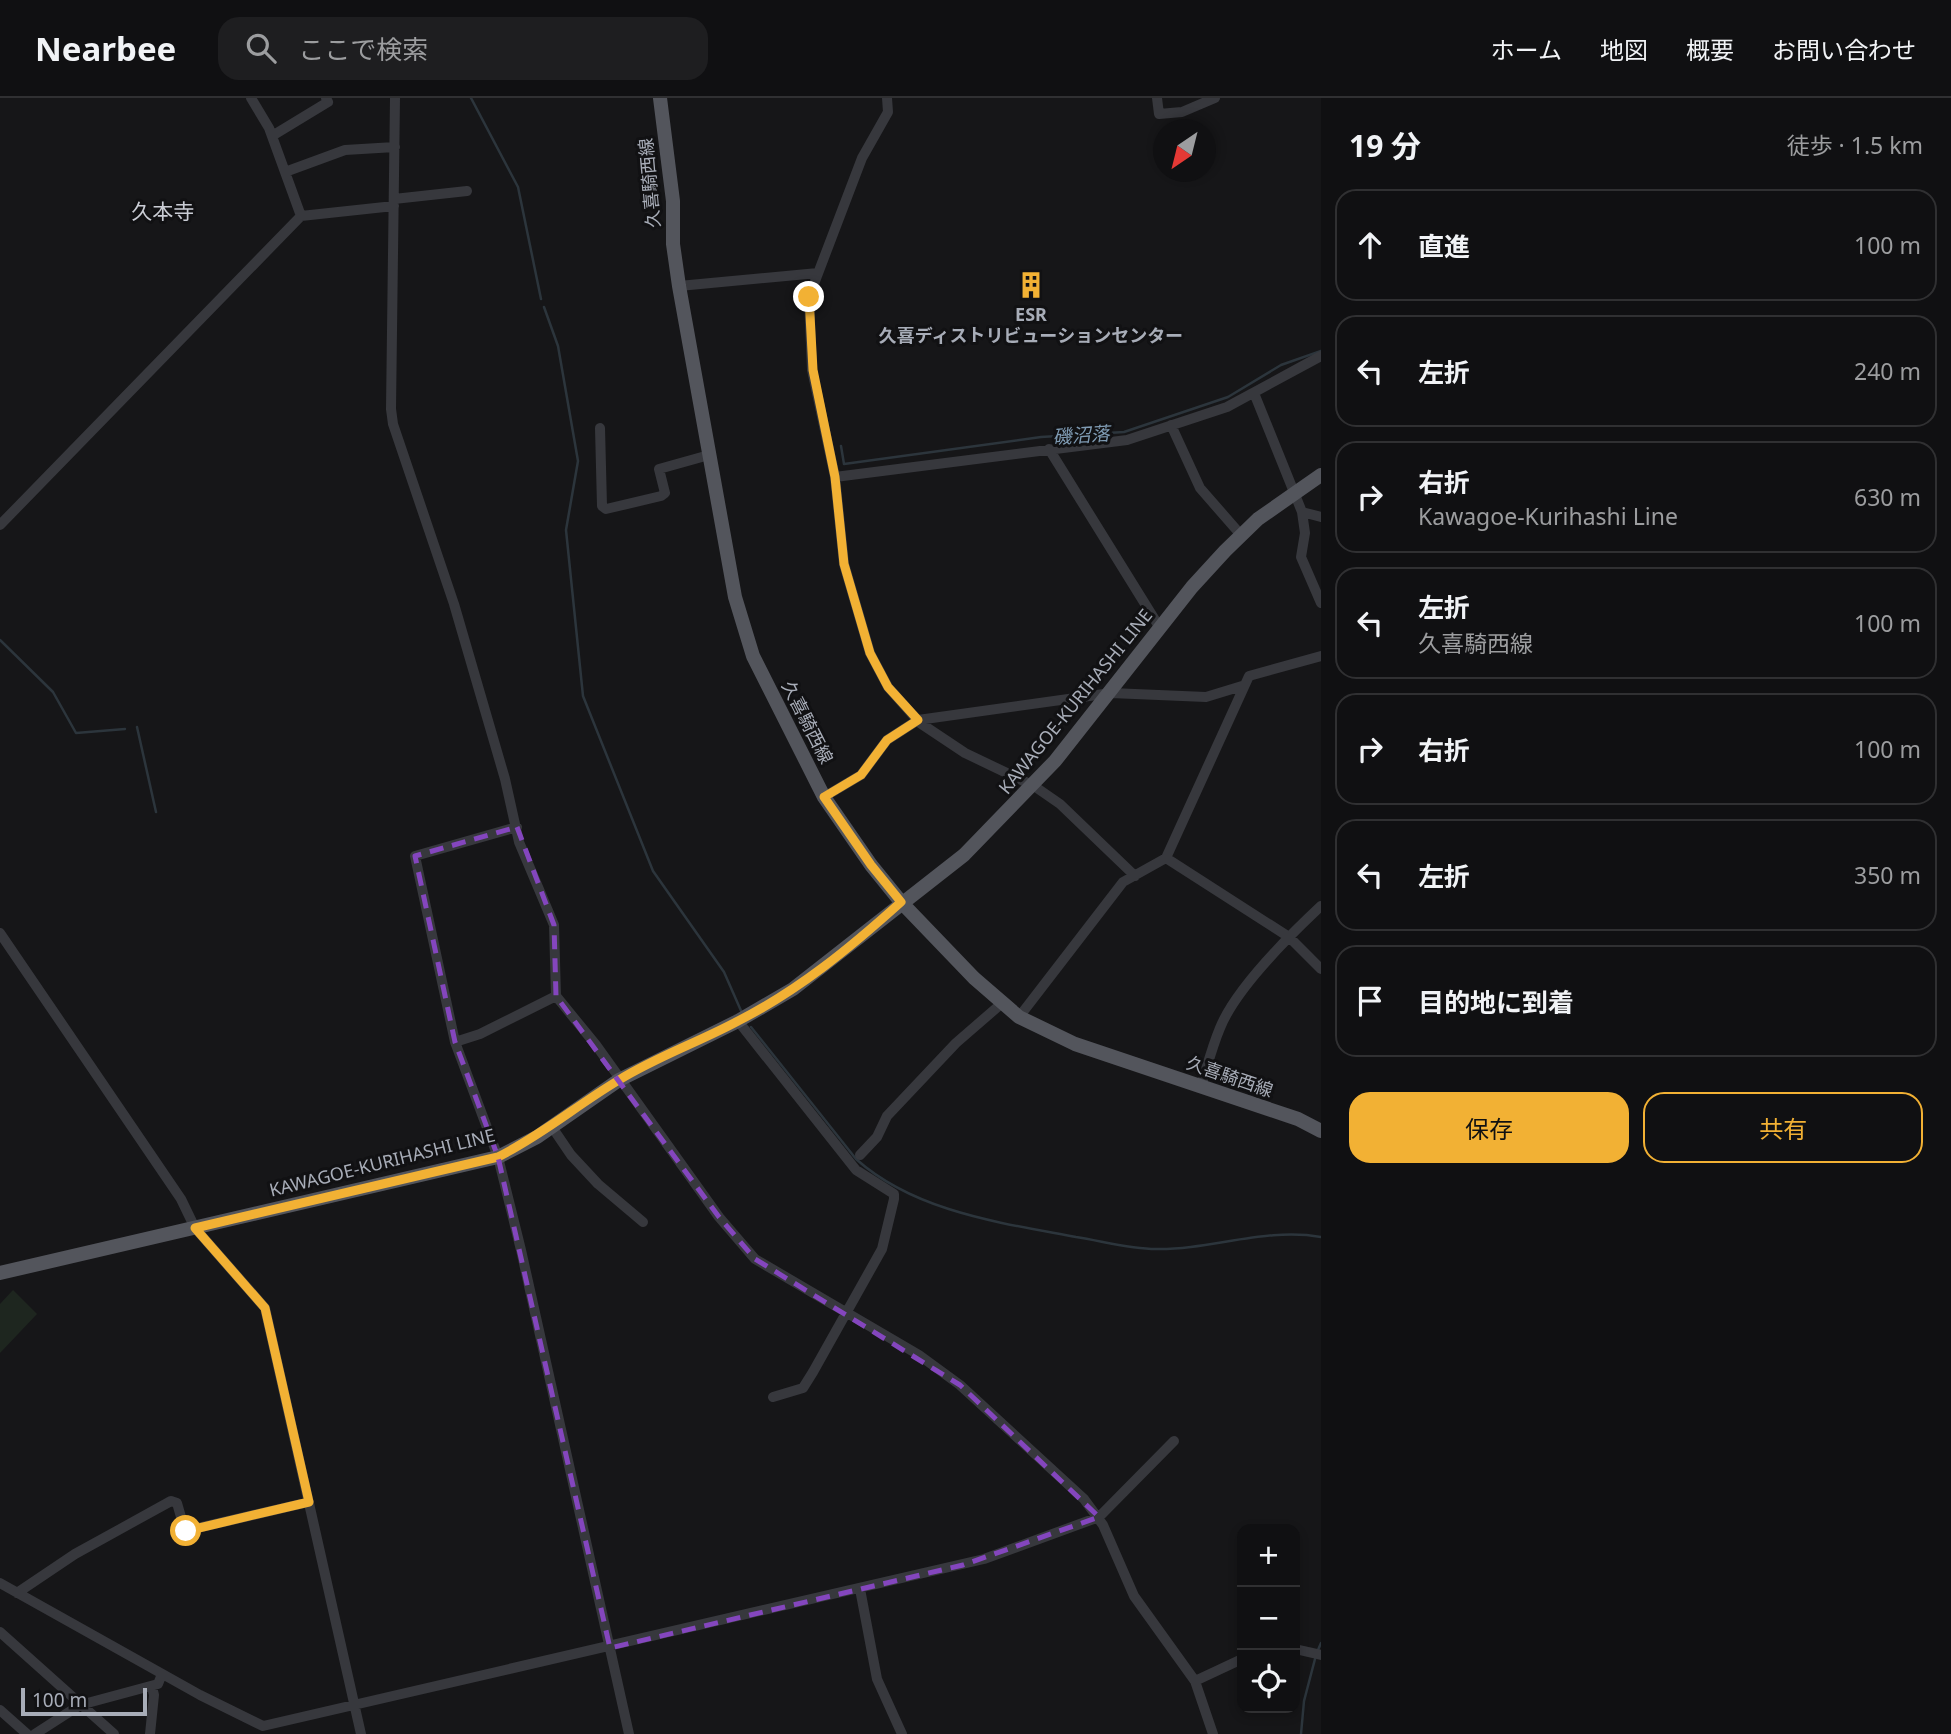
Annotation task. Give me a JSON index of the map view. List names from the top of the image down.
{
  "streets": {
    "main road": ["久喜騎西線", "KAWAGOE-KURIHASHI LINE"]
  },
  "crossings": [
    ["久喜騎西線", "KAWAGOE-KURIHASHI LINE"]
  ],
  "districts": ["久本寺"],
  "water": ["磯沼落"],
  "places": {
    "building": ["ESR 久喜ディストリビューションセンター"]
  },
  "scale_bar": "100 m",
  "north": "bottom left",
  "page": {
    "header": "Nearbee",
    "search": "ここで検索",
    "nav": [
      "ホーム",
      "地図",
      "概要",
      "お問い合わせ"
    ],
    "heading": ["19 分", "徒歩 · 1.5 km"],
    "list": [
      ["直進", "100 m"],
      ["左折", "240 m"],
      ["右折", "Kawagoe-Kurihashi Line", "630 m"],
      ["左折", "久喜騎西線", "100 m"],
      ["右折", "100 m"],
      ["左折", "350 m"],
      "目的地に到着"
    ],
    "buttons": ["保存", "共有"],
    "map_buttons": ["+", "−"],
    "scale": "100 m"
  }
}
